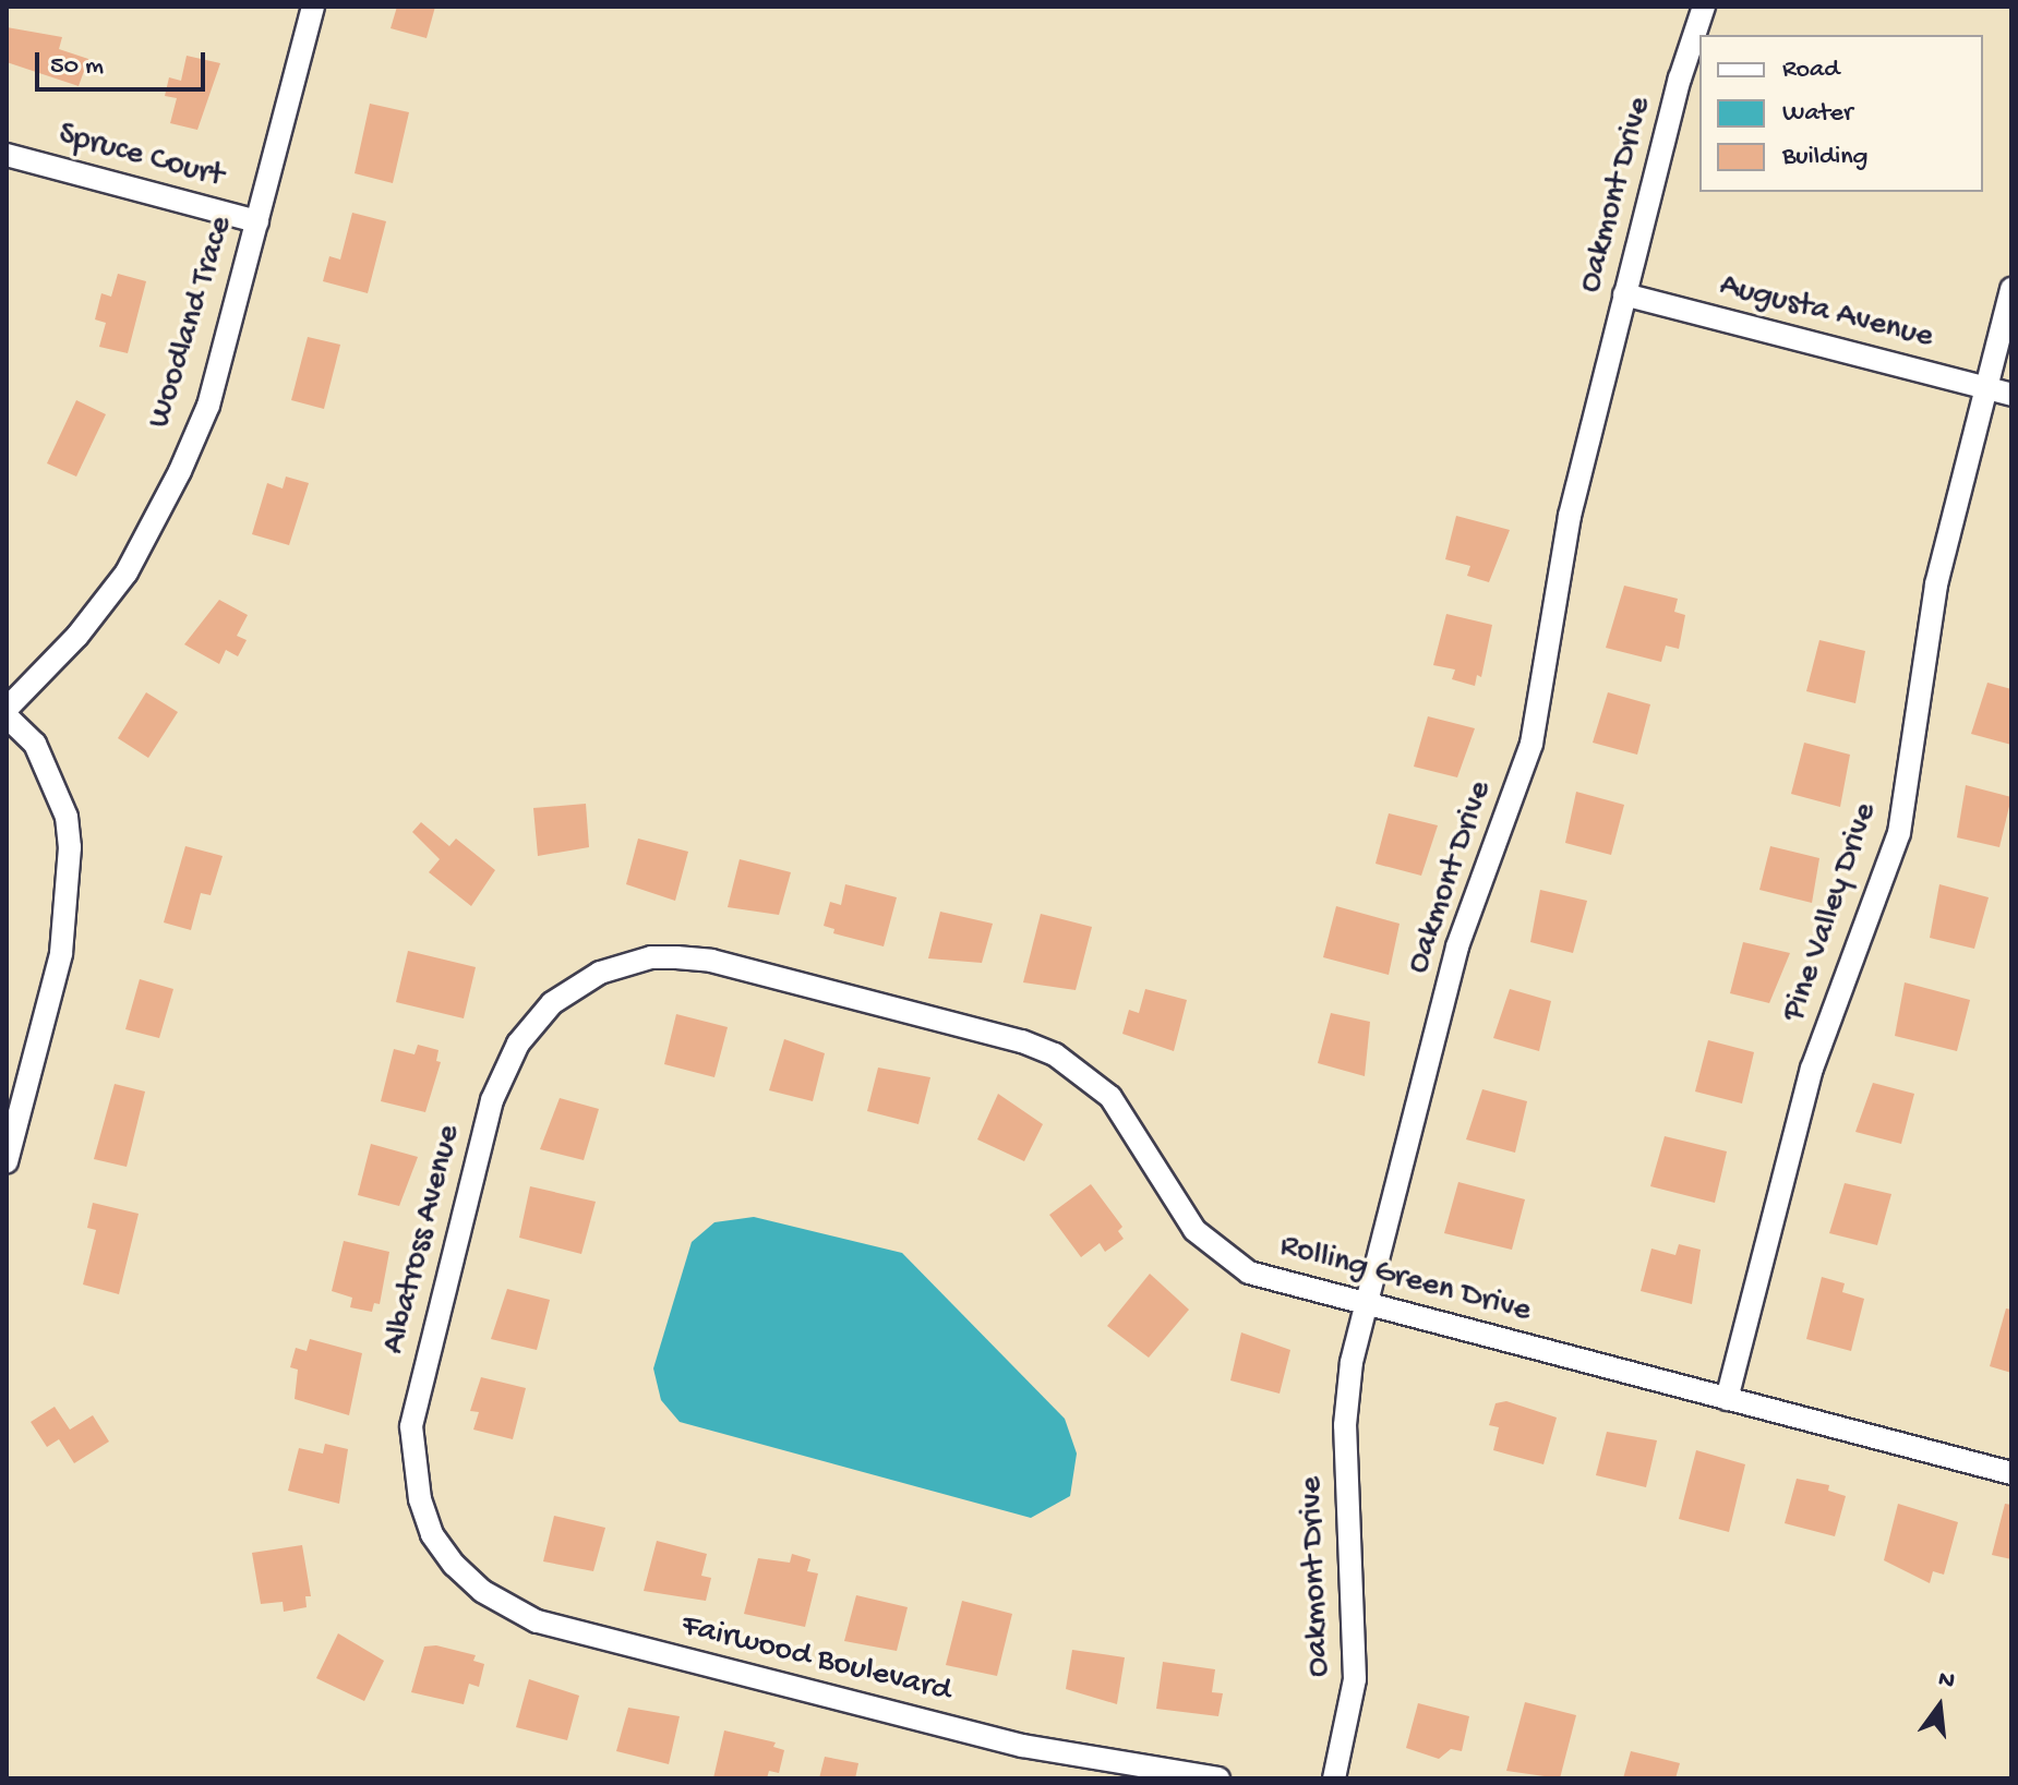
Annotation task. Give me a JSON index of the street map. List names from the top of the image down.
{
  "streets": {
    "street": [
      "Spruce Court",
      "Oakmont Drive",
      "Augusta Avenue",
      "Woodland Trace",
      "Pine Valley Drive",
      "Albatross Avenue",
      "Rolling Green Drive",
      "Fairwood Boulevard"
    ]
  },
  "crossings": [
    ["Spruce Court", "Woodland Trace"],
    ["Oakmont Drive", "Augusta Avenue"],
    ["Oakmont Drive", "Rolling Green Drive"],
    ["Augusta Avenue", "Pine Valley Drive"],
    ["Pine Valley Drive", "Rolling Green Drive"],
    ["Albatross Avenue", "Rolling Green Drive"],
    ["Albatross Avenue", "Fairwood Boulevard"]
  ],
  "legend": ["Road", "Water", "Building"],
  "scale_bar": "50 m",
  "north": "top"
}
